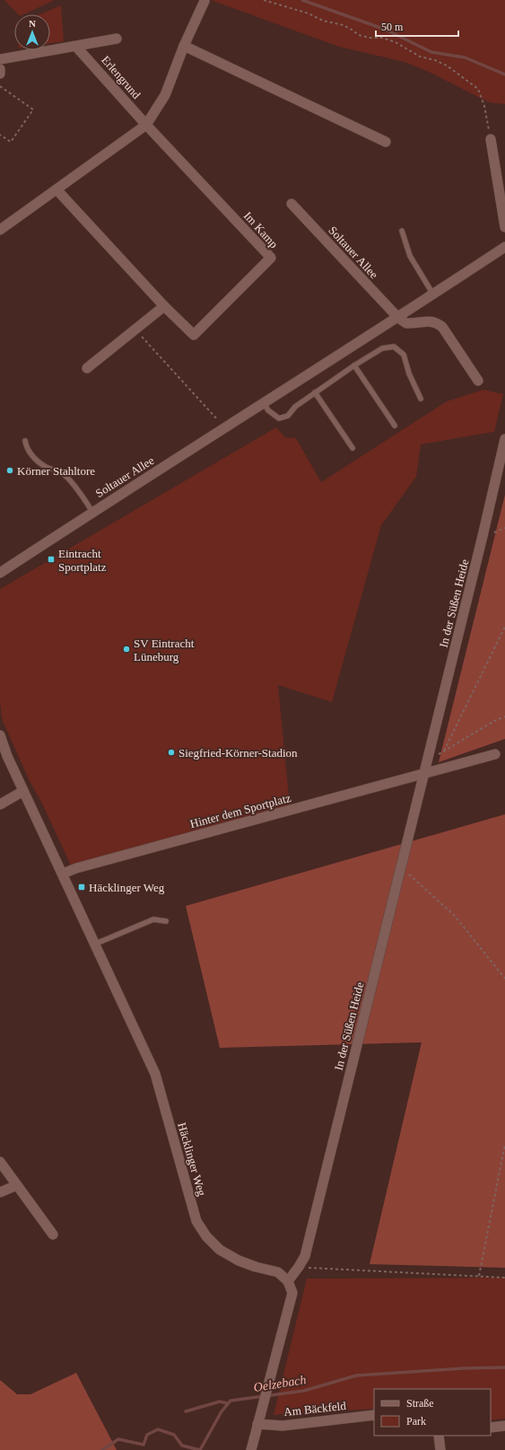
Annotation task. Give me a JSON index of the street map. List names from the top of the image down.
{
  "streets": {
    "street": [
      "Erlengrund",
      "Im Kamp",
      "Soltauer Allee",
      "In der Süßen Heide",
      "Hinter dem Sportplatz",
      "Häcklinger Weg",
      "Am Bäckfeld"
    ]
  },
  "crossings": [
    ["Erlengrund", "Im Kamp"],
    ["In der Süßen Heide", "Hinter dem Sportplatz"],
    ["In der Süßen Heide", "Häcklinger Weg"],
    ["Hinter dem Sportplatz", "Häcklinger Weg"]
  ],
  "water": ["Oelzebach"],
  "places": {
    "other": ["Körner Stahltore", "SV Eintracht Lüneburg", "Siegfried-Körner-Stadion"],
    "transit": ["Eintracht Sportplatz", "Häcklinger Weg"]
  },
  "legend": ["Straße", "Park"],
  "scale_bar": "50 m",
  "north": "top"
}
